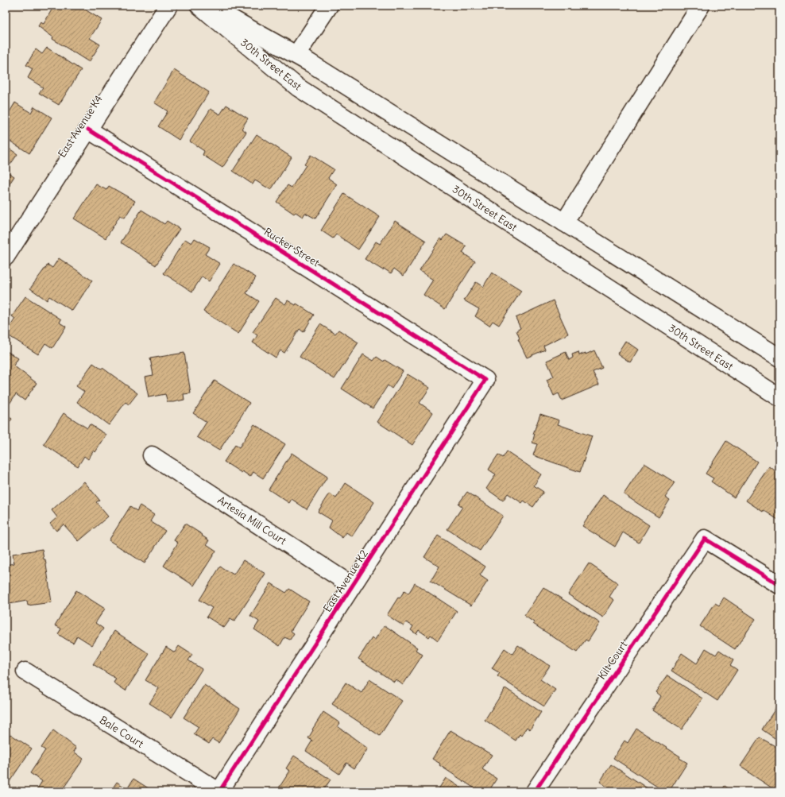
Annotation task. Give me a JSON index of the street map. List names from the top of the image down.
{
  "streets": {
    "street": [
      "30th Street East",
      "East Avenue K4",
      "Rucker Street",
      "Artesia Mill Court",
      "East Avenue K2",
      "Kilt Court",
      "Bale Court"
    ]
  },
  "crossings": [
    ["East Avenue K4", "Rucker Street"],
    ["Rucker Street", "East Avenue K2"],
    ["Artesia Mill Court", "East Avenue K2"],
    ["East Avenue K2", "Bale Court"]
  ]
}
